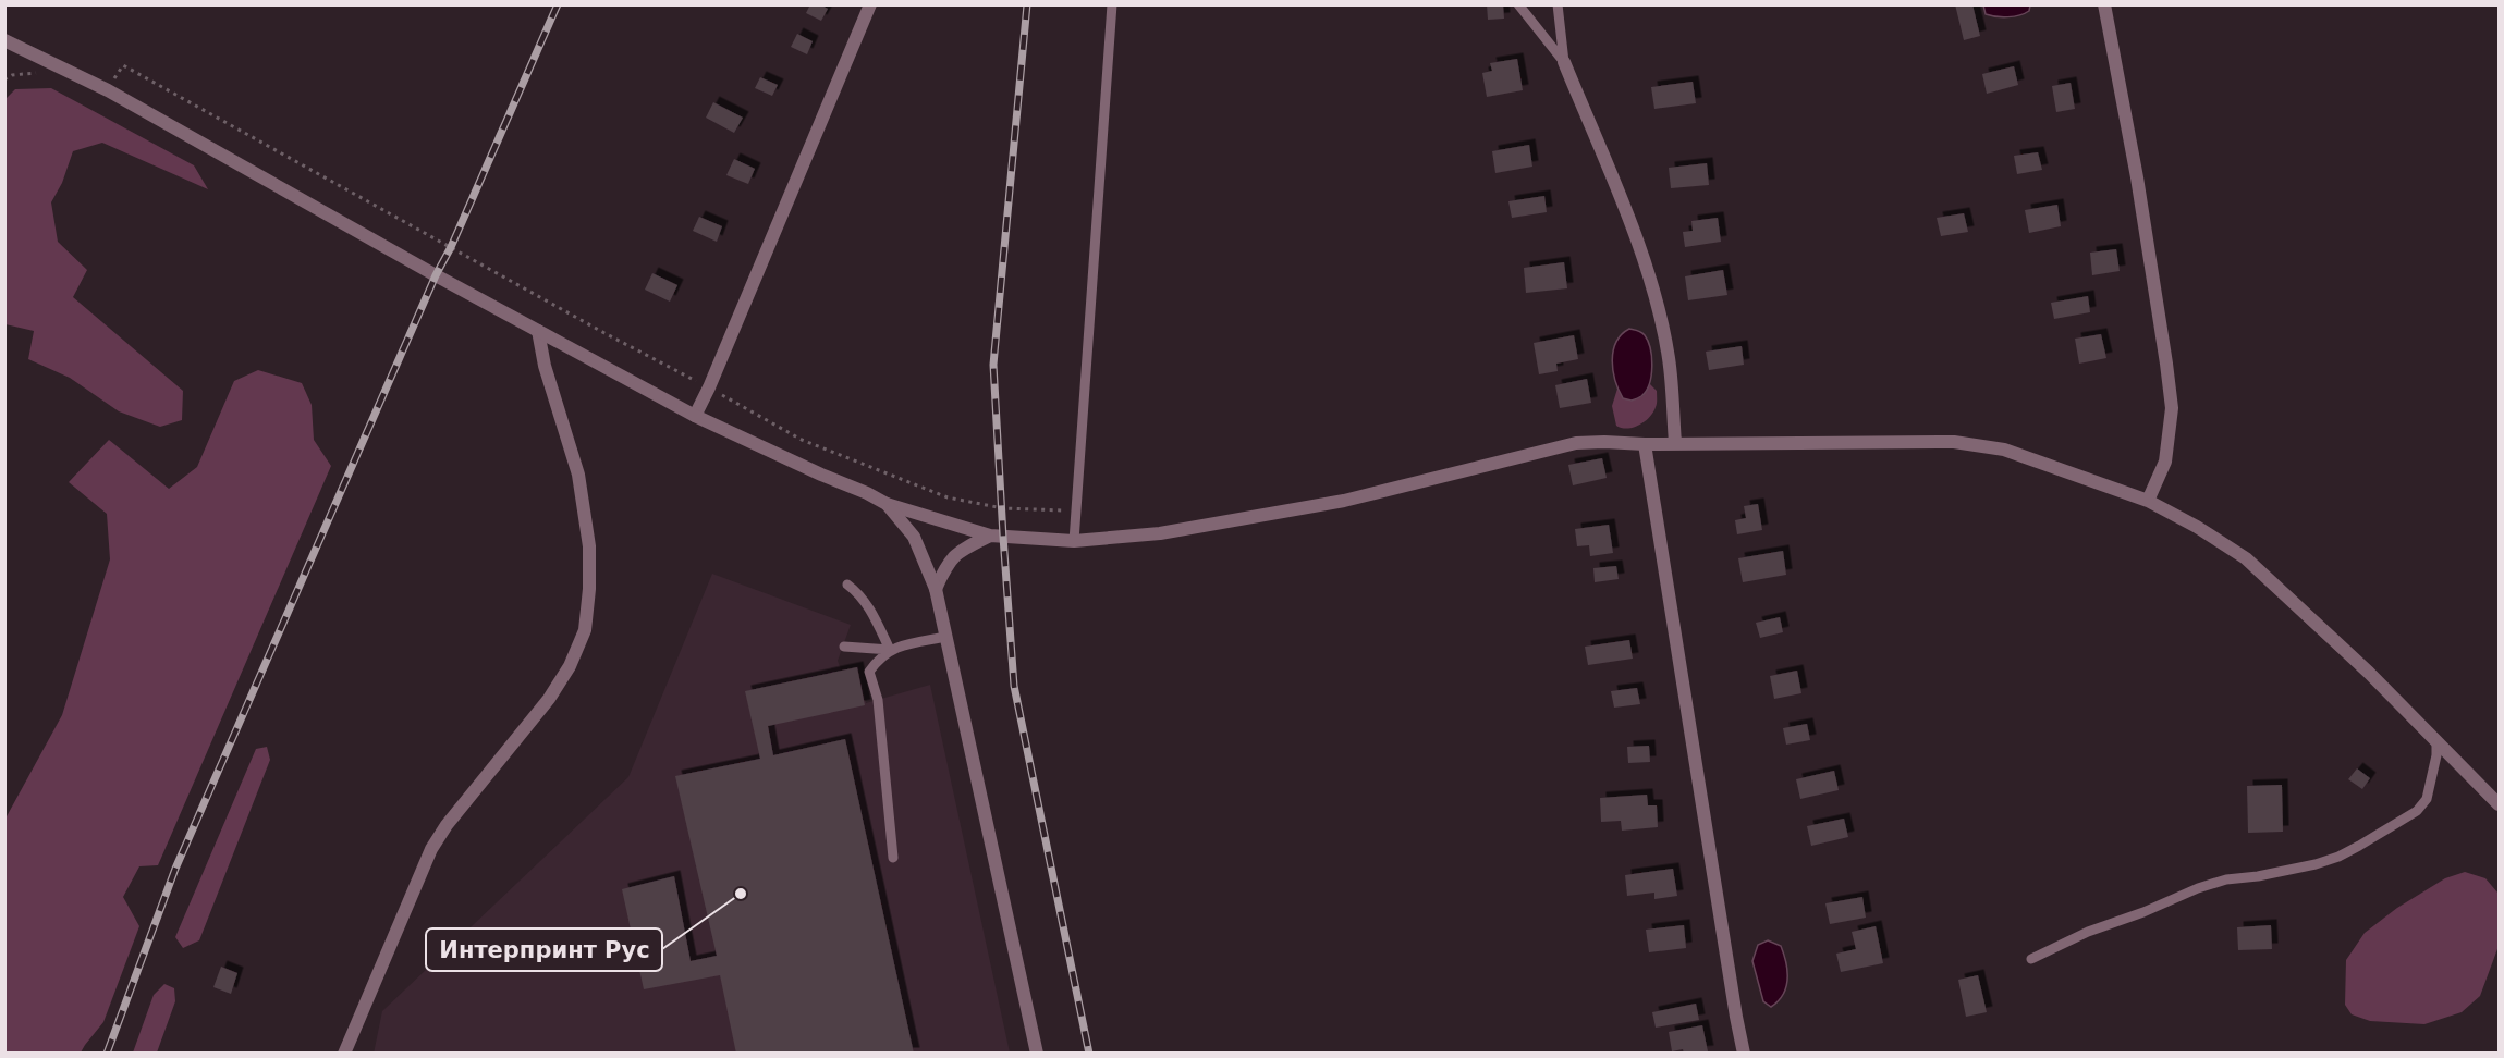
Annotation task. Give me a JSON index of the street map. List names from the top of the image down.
{
  "places": ["Интерпринт Рус"]
}
